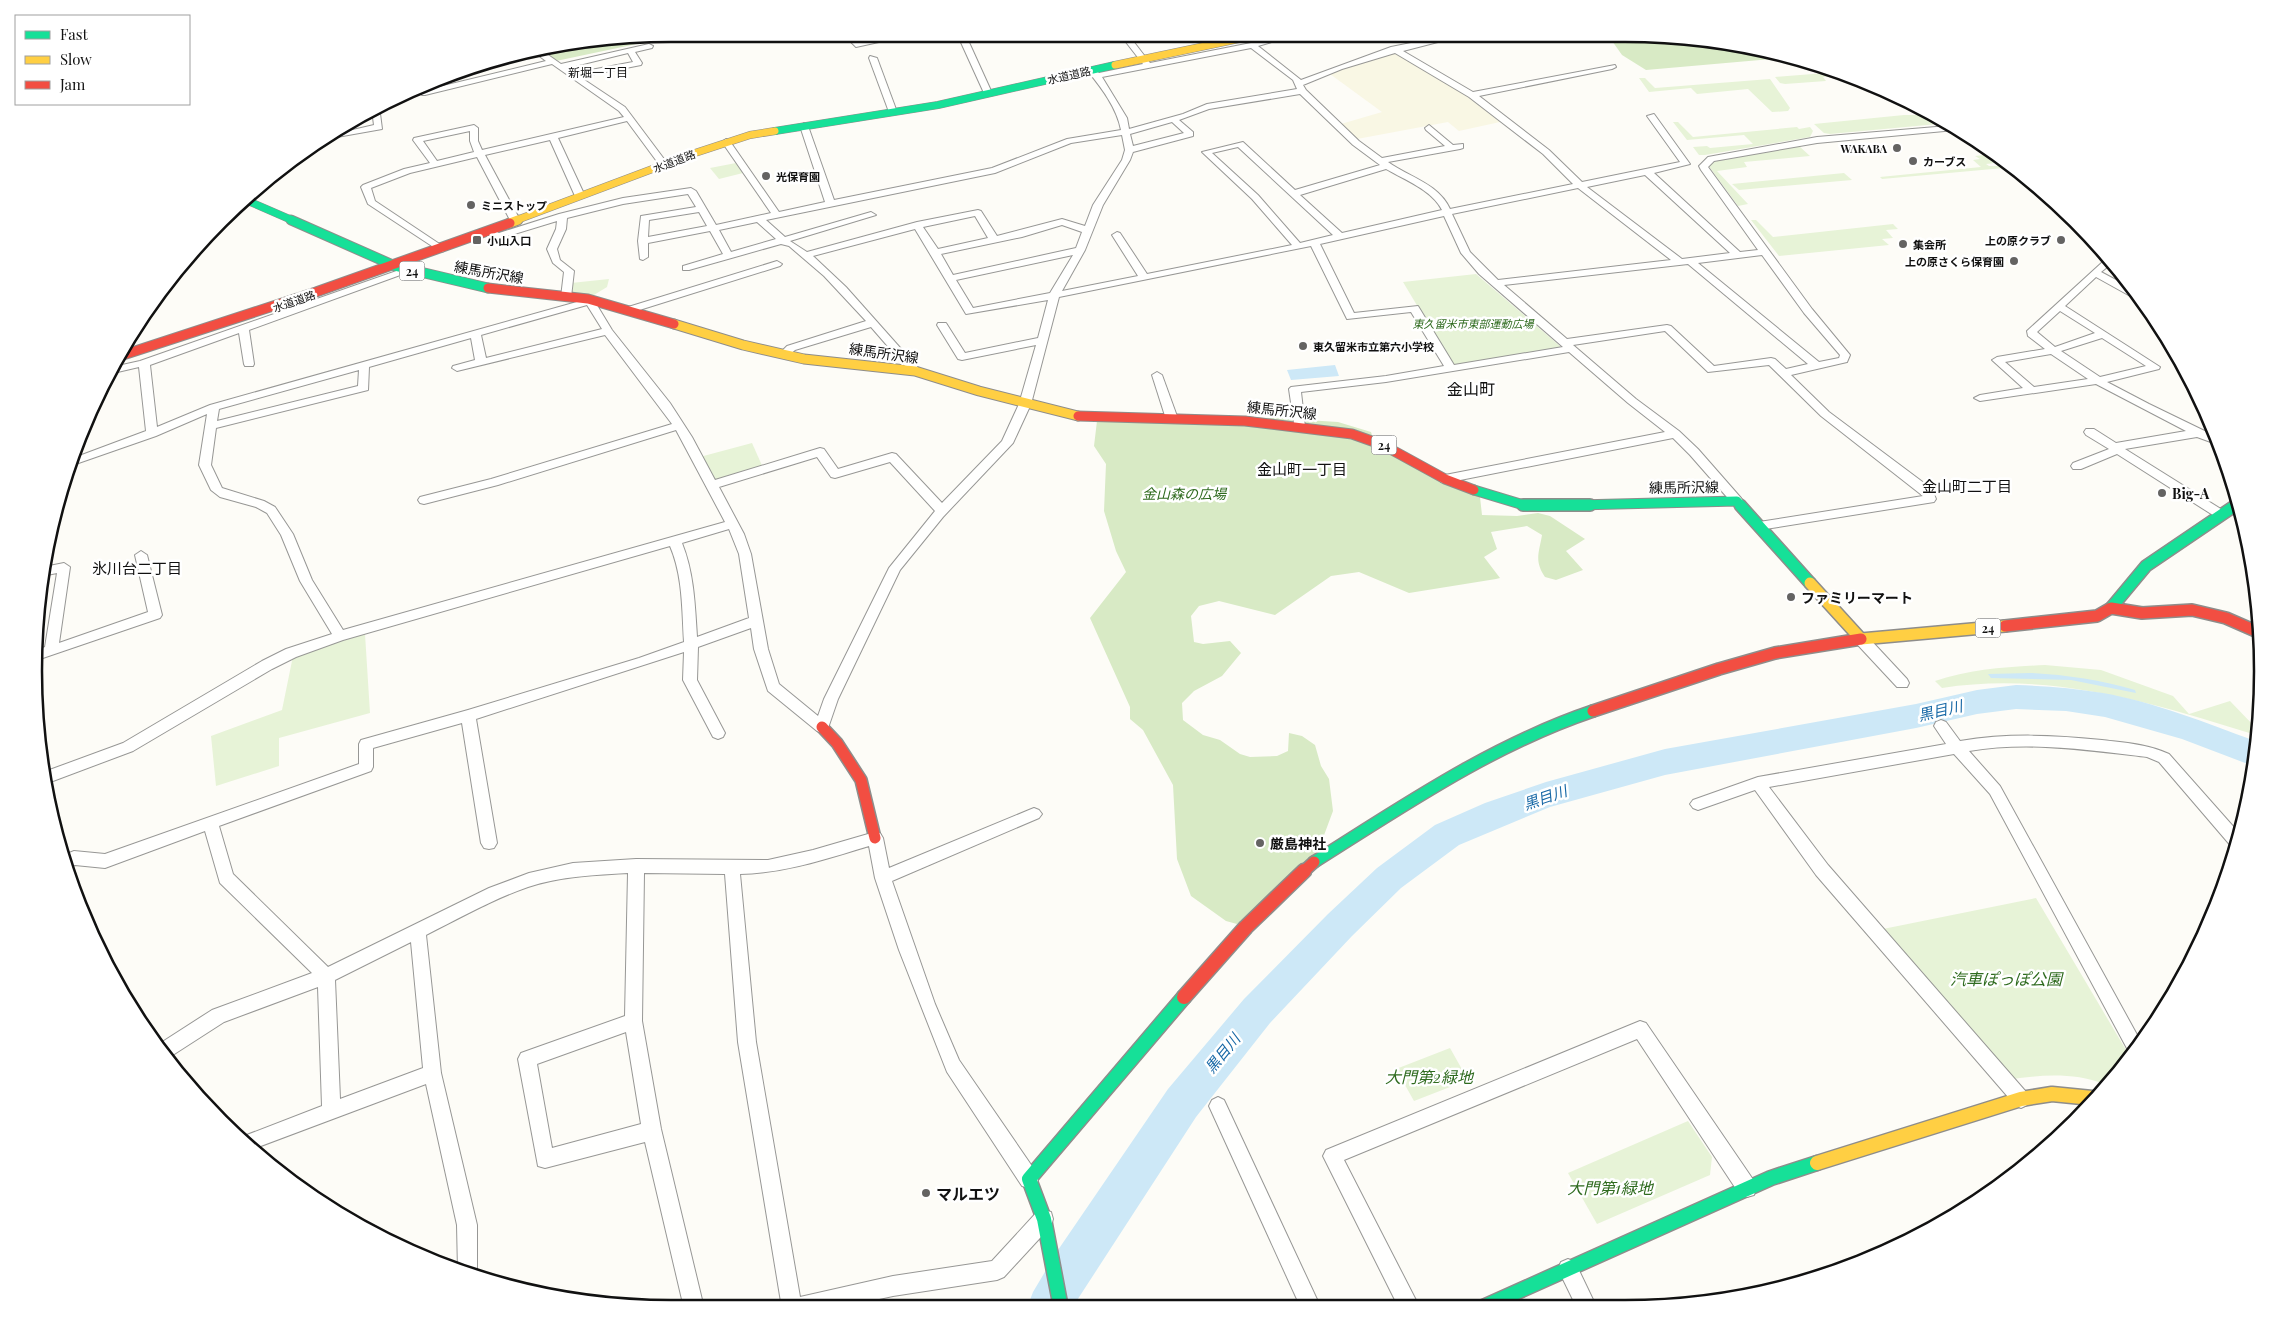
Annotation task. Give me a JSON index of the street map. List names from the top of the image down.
{
  "streets": {
    "street": ["水道道路", "24", "練馬所沢線"]
  },
  "crossings": [
    ["水道道路", "練馬所沢線"],
    ["24", "練馬所沢線"]
  ],
  "districts": [
    "新堀一丁目",
    "金山町",
    "金山町一丁目",
    "金山町二丁目",
    "氷川台二丁目"
  ],
  "water": ["黒目川"],
  "parks": [
    "東久留米市東部運動広場",
    "金山森の広場",
    "汽車ぽっぽ公園",
    "大門第2緑地",
    "大門第1緑地"
  ],
  "places": {
    "other": [
      "WAKABA",
      "カーブス",
      "光保育園",
      "ミニストップ",
      "上の原クラブ",
      "集会所",
      "上の原さくら保育園",
      "東久留米市立第六小学校",
      "Big-A",
      "ファミリーマート",
      "厳島神社",
      "マルエツ"
    ],
    "transit": ["小山入口"]
  },
  "legend": ["Fast", "Slow", "Jam"]
}
